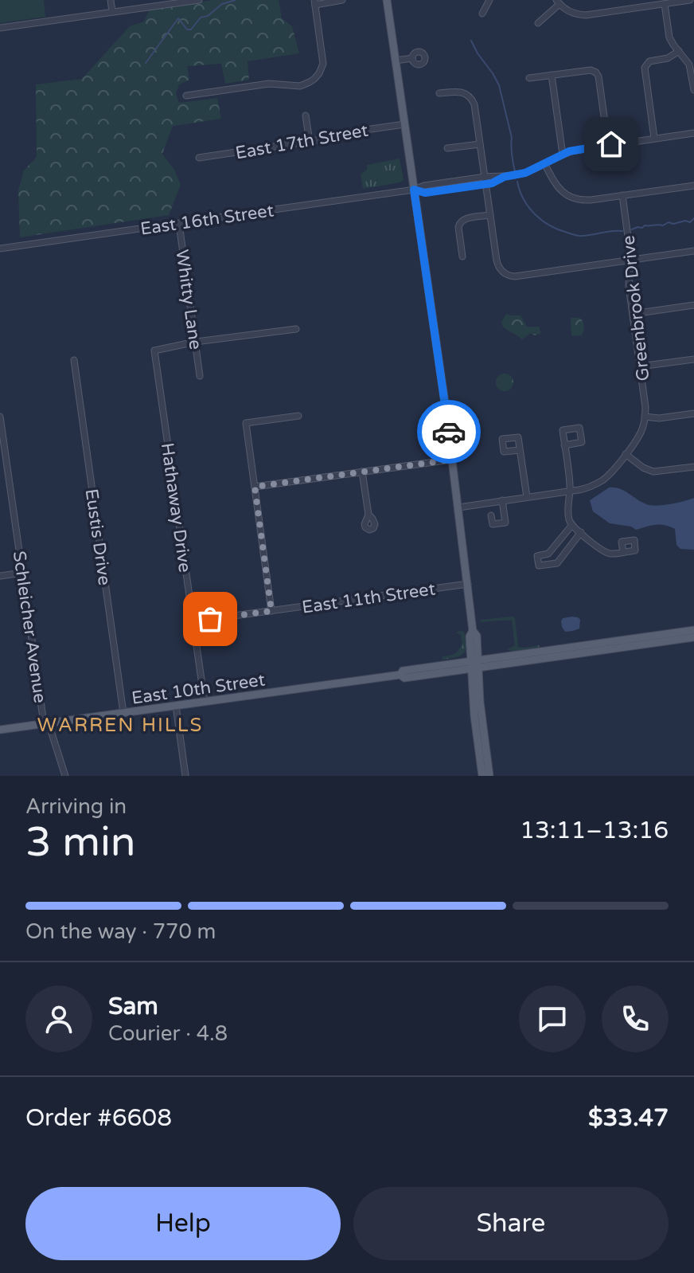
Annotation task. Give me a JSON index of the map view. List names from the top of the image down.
{
  "streets": {
    "main road": ["East 10th Street"],
    "street": [
      "East 17th Street",
      "East 16th Street",
      "Whitty Lane",
      "Greenbrook Drive",
      "Hathaway Drive",
      "Eustis Drive",
      "East 11th Street",
      "Schleicher Avenue"
    ]
  },
  "crossings": [
    ["East 16th Street", "Whitty Lane"],
    ["Whitty Lane", "Hathaway Drive"],
    ["Hathaway Drive", "East 11th Street"],
    ["Hathaway Drive", "East 10th Street"],
    ["Eustis Drive", "East 10th Street"],
    ["Schleicher Avenue", "East 10th Street"]
  ],
  "districts": ["WARREN HILLS"],
  "page": {
    "heading": ["3 min", "Arriving in", "13:11–13:16"],
    "panel": [
      "Sam",
      "Courier · 4.8",
      "Order #6608",
      "$33.47"
    ],
    "bar": "On the way · 770 m",
    "buttons": ["Help", "Share"]
  }
}
